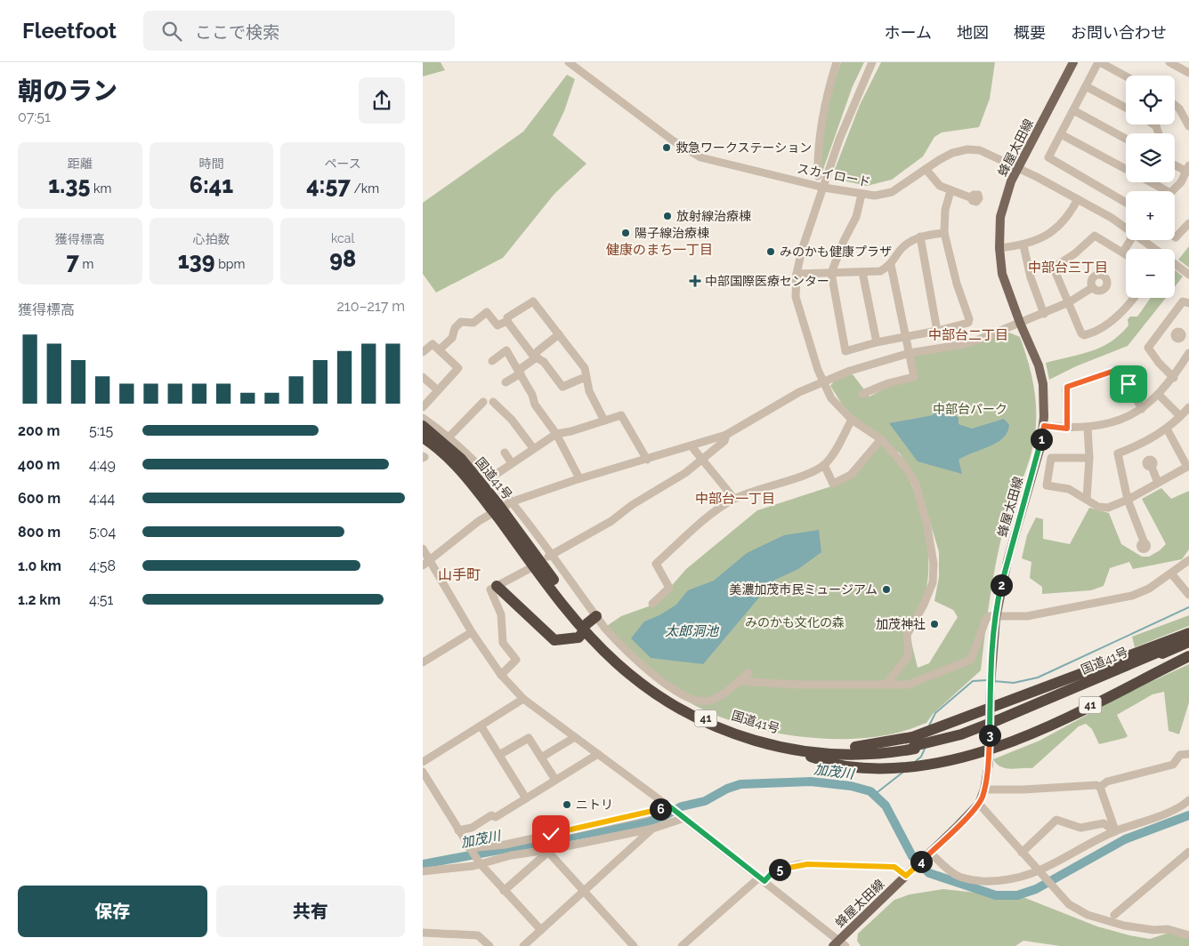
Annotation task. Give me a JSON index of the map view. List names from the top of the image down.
{
  "streets": {
    "highway": ["国道41号", "41"],
    "main road": ["蜂屋太田線"],
    "street": ["スカイロード"]
  },
  "crossings": [
    ["蜂屋太田線", "スカイロード"],
    ["蜂屋太田線", "41"],
    ["国道41号", "41"]
  ],
  "districts": [
    "健康のまち一丁目",
    "中部台三丁目",
    "中部台二丁目",
    "中部台一丁目",
    "山手町"
  ],
  "water": ["太郎洞池", "加茂川"],
  "parks": ["中部台パーク", "みのかも文化の森"],
  "places": {
    "other": [
      "救急ワークステーション",
      "放射線治療棟",
      "陽子線治療棟",
      "みのかも健康プラザ",
      "美濃加茂市民ミュージアム",
      "加茂神社",
      "ニトリ"
    ],
    "health": ["中部国際医療センター"]
  },
  "page": {
    "header": "Fleetfoot",
    "search": "ここで検索",
    "nav": [
      "ホーム",
      "地図",
      "概要",
      "お問い合わせ"
    ],
    "heading": ["朝のラン", "07:51"],
    "map_buttons": ["+", "−"],
    "stats": [
      ["距離", "1.35 km"],
      ["時間", "6:41"],
      ["ペース", "4:57 /km"],
      ["獲得標高", "7 m"],
      ["心拍数", "139 bpm"],
      ["kcal", "98"]
    ],
    "chart": ["獲得標高", "210–217 m"],
    "list": [
      {
        "name": "200 m",
        "note": "5:15"
      },
      {
        "name": "400 m",
        "note": "4:49"
      },
      {
        "name": "600 m",
        "note": "4:44"
      },
      {
        "name": "800 m",
        "note": "5:04"
      },
      {
        "name": "1.0 km",
        "note": "4:58"
      },
      {
        "name": "1.2 km",
        "note": "4:51"
      }
    ],
    "pins": [
      "1",
      "2",
      "3",
      "6",
      "4",
      "5"
    ],
    "buttons": ["保存", "共有"]
  }
}
